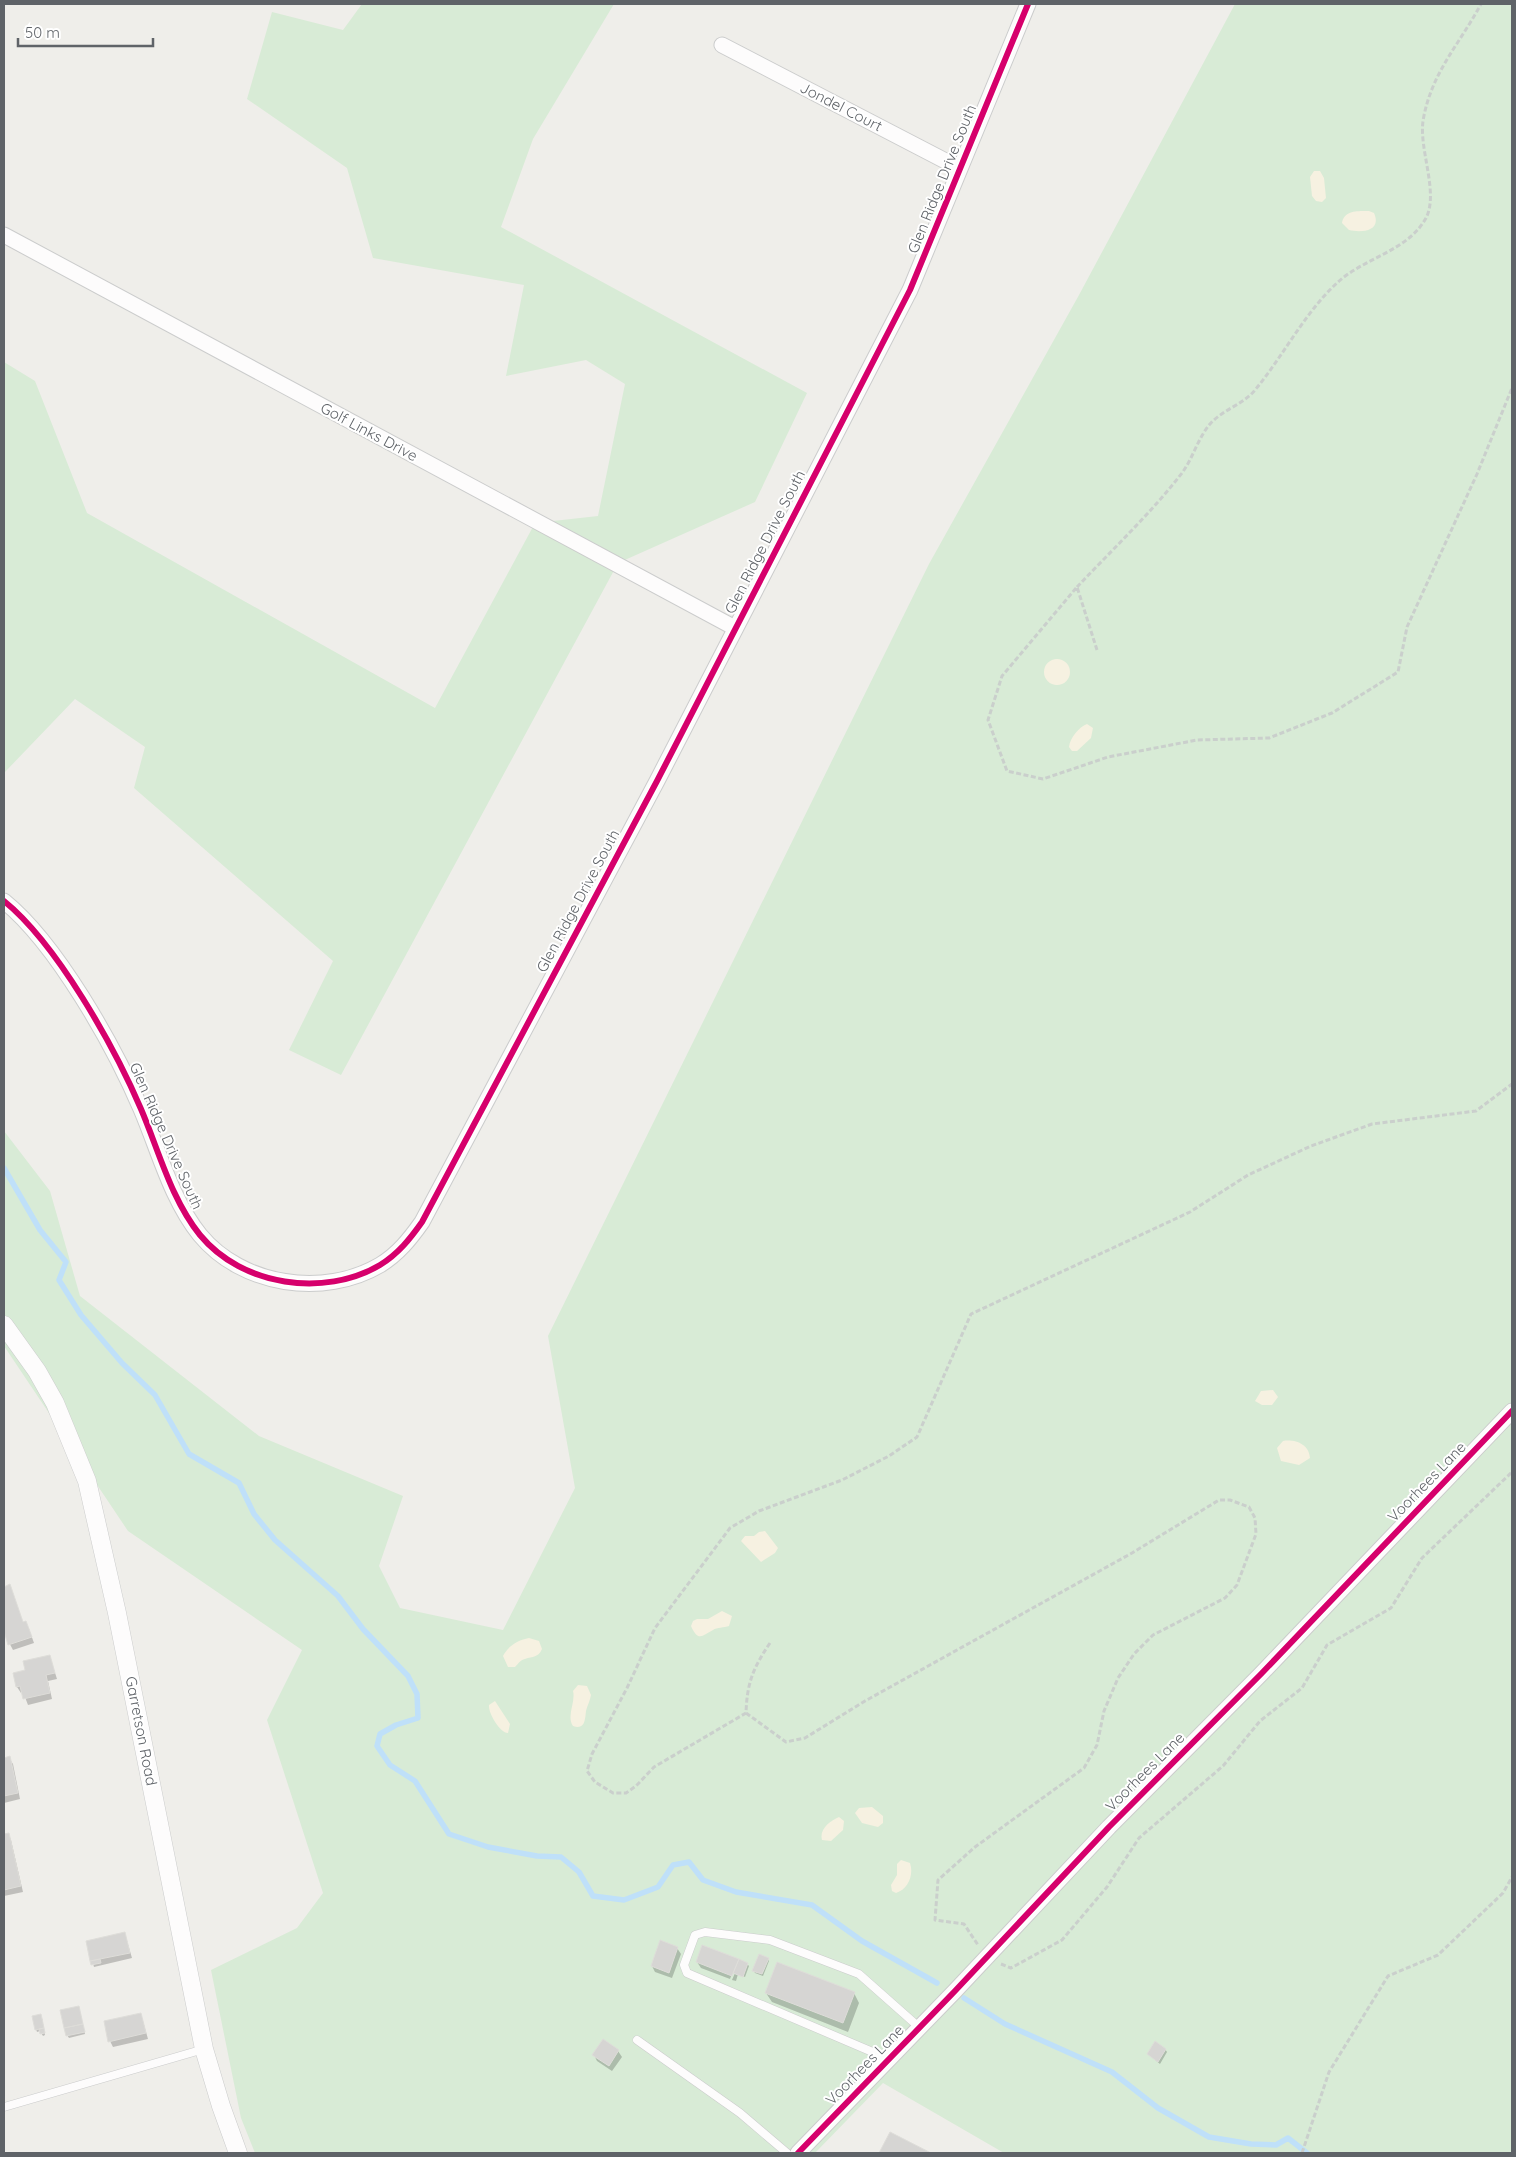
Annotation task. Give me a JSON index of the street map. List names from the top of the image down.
{
  "streets": {
    "street": [
      "Jondel Court",
      "Glen Ridge Drive South",
      "Golf Links Drive",
      "Voorhees Lane",
      "Garretson Road"
    ]
  },
  "crossings": [
    ["Jondel Court", "Glen Ridge Drive South"],
    ["Glen Ridge Drive South", "Golf Links Drive"]
  ],
  "scale_bar": "50 m"
}
